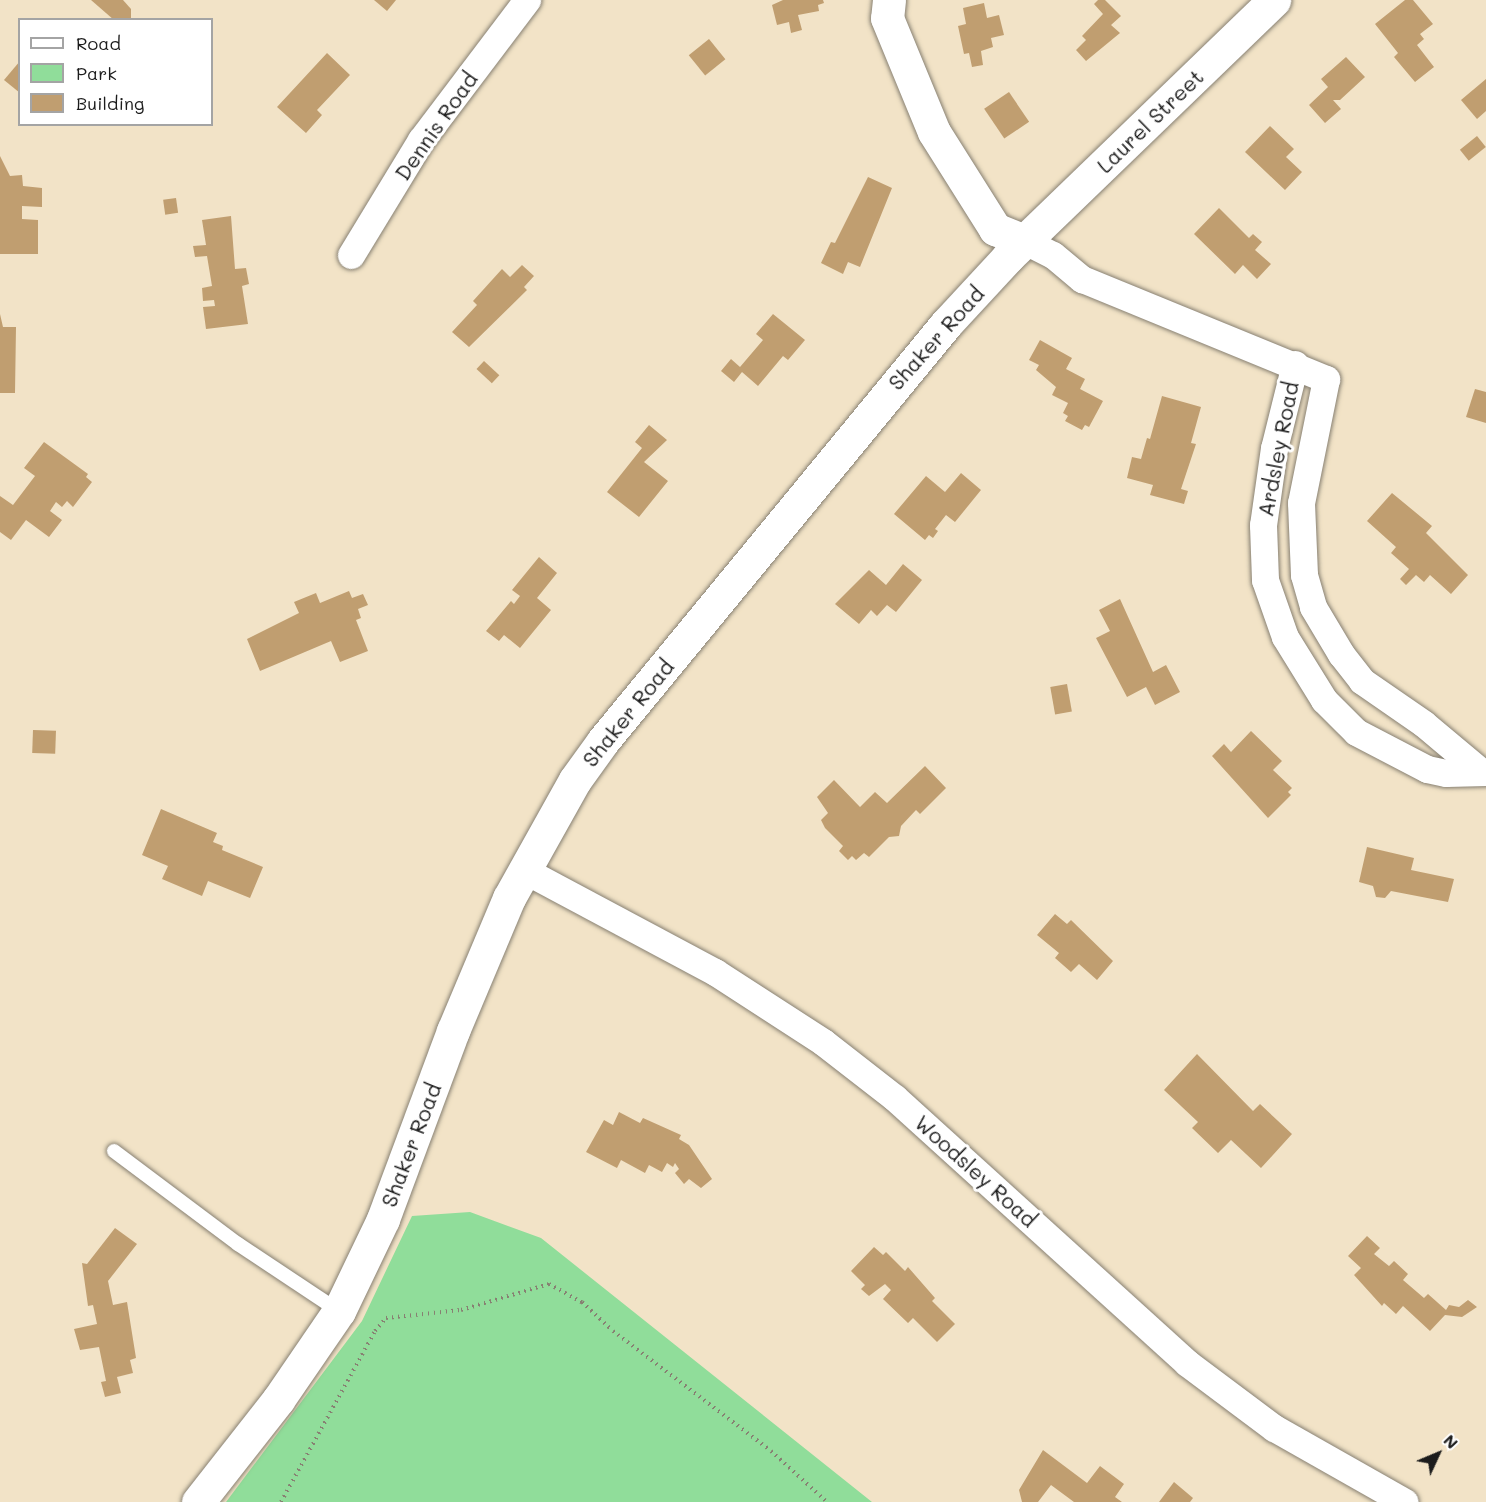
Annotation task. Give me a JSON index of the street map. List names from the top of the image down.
{
  "streets": {
    "main road": ["Laurel Street", "Shaker Road"],
    "street": ["Dennis Road", "Ardsley Road", "Woodsley Road"]
  },
  "crossings": [
    ["Laurel Street", "Shaker Road"],
    ["Laurel Street", "Ardsley Road"],
    ["Shaker Road", "Ardsley Road"],
    ["Shaker Road", "Woodsley Road"]
  ],
  "legend": ["Road", "Park", "Building"],
  "north": "top right"
}
